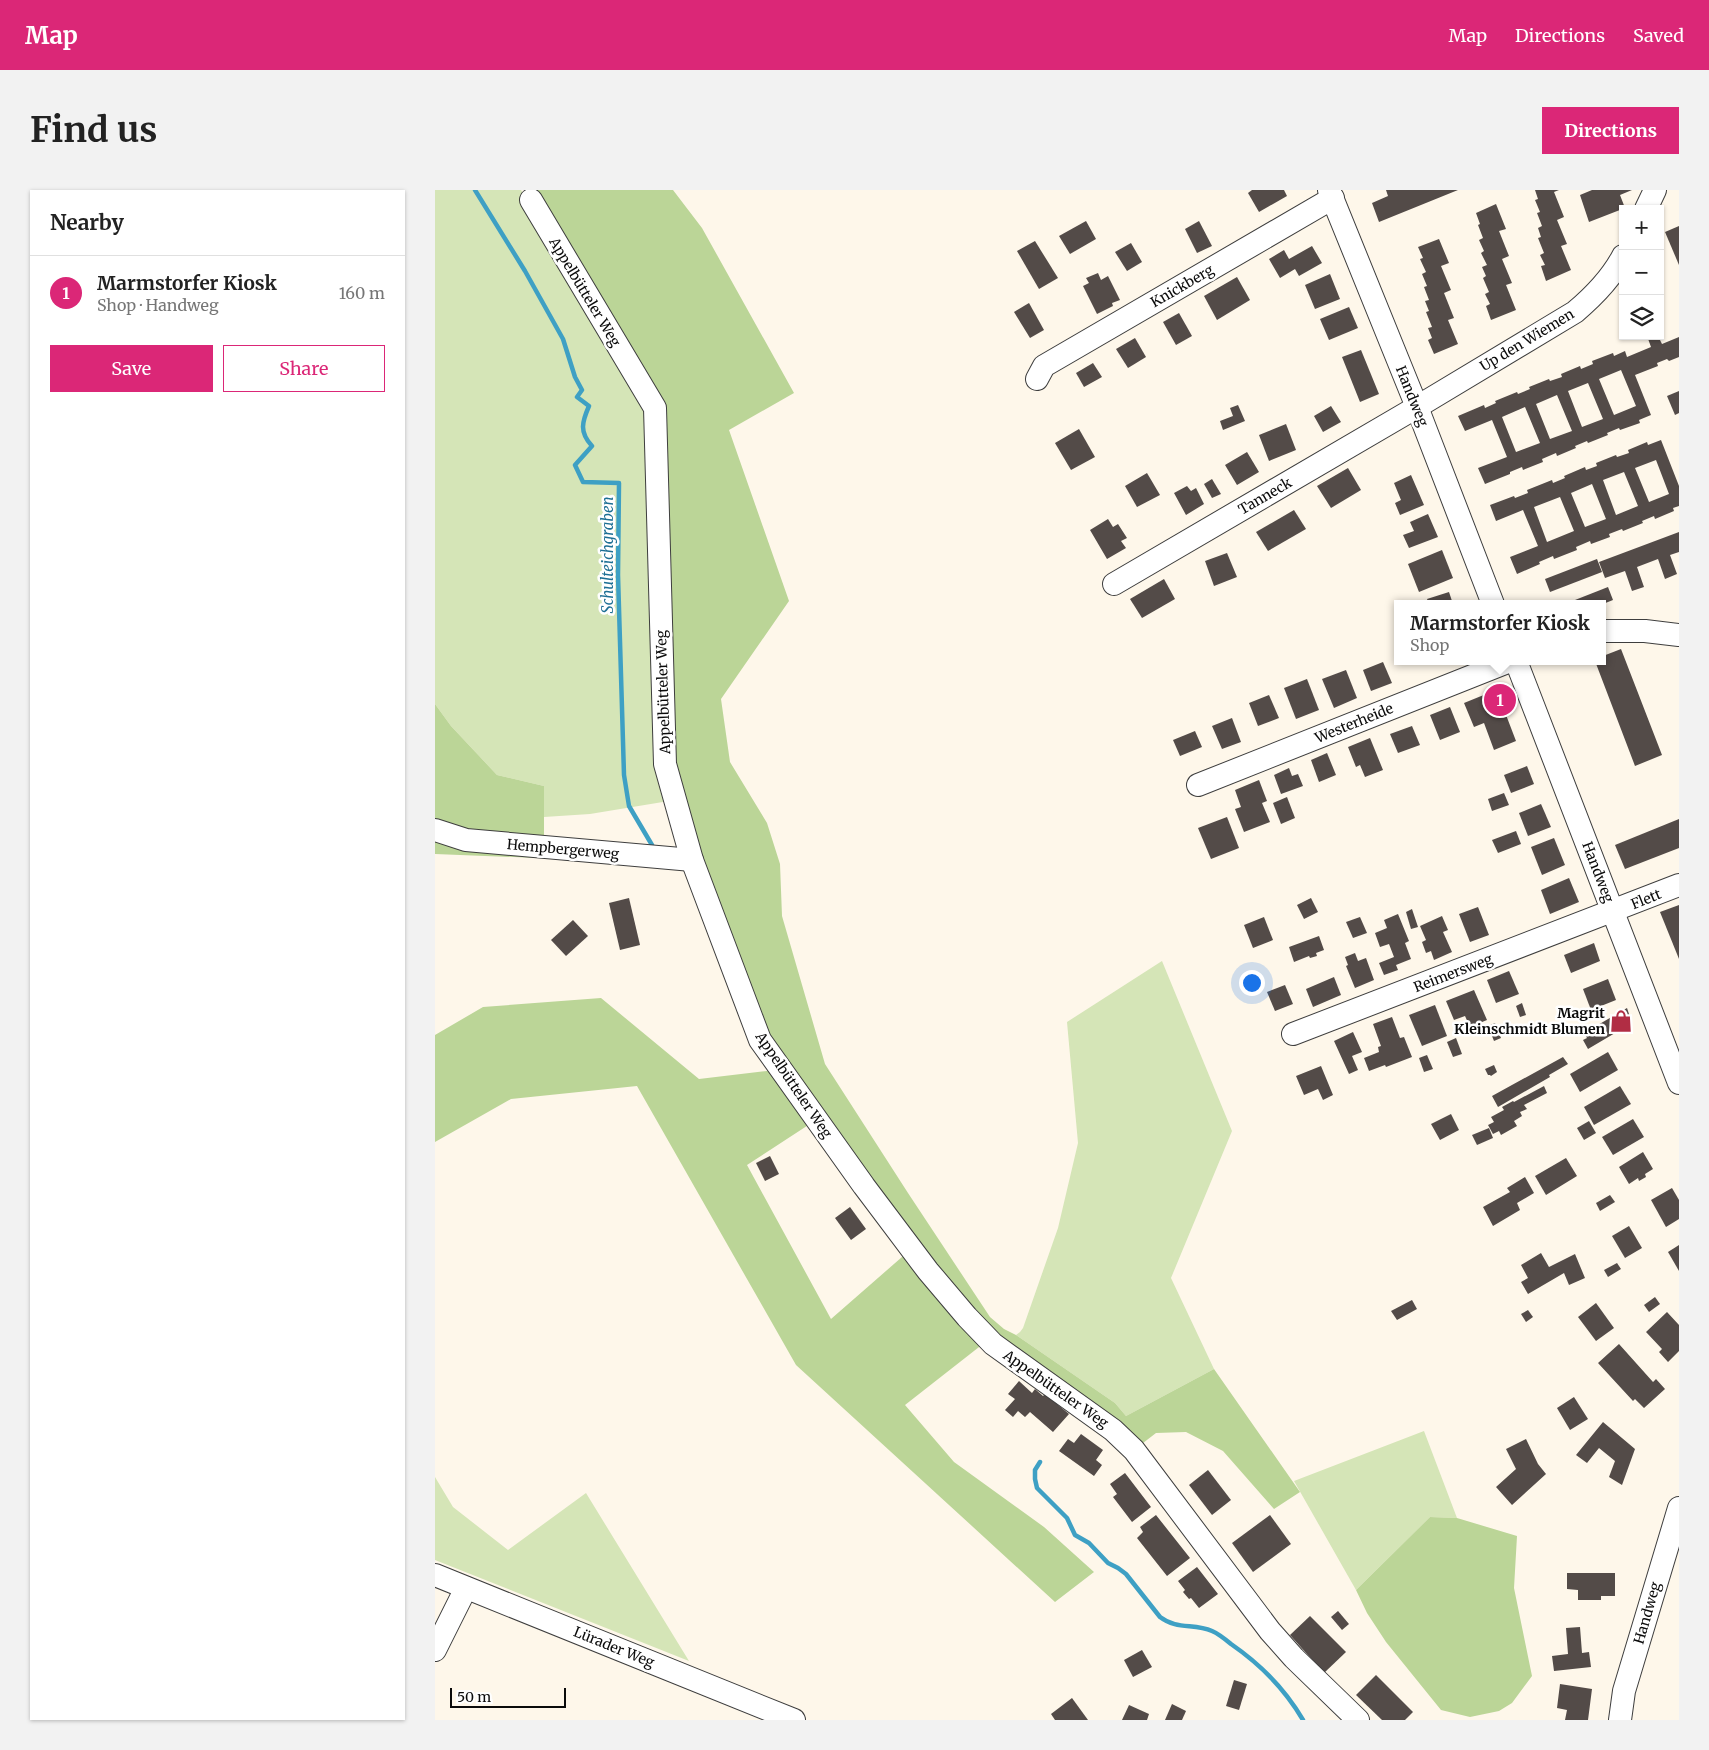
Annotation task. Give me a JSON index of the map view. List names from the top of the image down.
{
  "streets": {
    "street": [
      "Knickberg",
      "Appelbütteler Weg",
      "Up den Wiemen",
      "Handweg",
      "Tanneck",
      "Westerheide",
      "Hempbergerweg",
      "Flett",
      "Reimersweg",
      "Lürader Weg"
    ]
  },
  "crossings": [
    ["Knickberg", "Handweg"],
    ["Appelbütteler Weg", "Hempbergerweg"],
    ["Up den Wiemen", "Handweg"],
    ["Up den Wiemen", "Tanneck"],
    ["Handweg", "Tanneck"],
    ["Handweg", "Flett"],
    ["Handweg", "Reimersweg"],
    ["Flett", "Reimersweg"]
  ],
  "water": ["Schulteichgraben"],
  "places": {
    "shop": ["Magrit Kleinschmidt Blumen"]
  },
  "scale_bar": "50 m",
  "page": {
    "header": "Map",
    "nav": ["Map", "Directions", "Saved"],
    "buttons": [
      "Directions",
      ["Save", "Share"]
    ],
    "title": "Find us",
    "heading": "Nearby",
    "map_buttons": ["+", "−"],
    "list": [
      {
        "mark": "1",
        "name": "Marmstorfer Kiosk",
        "note": "Shop · Handweg",
        "value": "160 m"
      }
    ],
    "popup": ["Marmstorfer Kiosk", "Shop"],
    "pins": "1",
    "scale": "50 m"
  }
}
